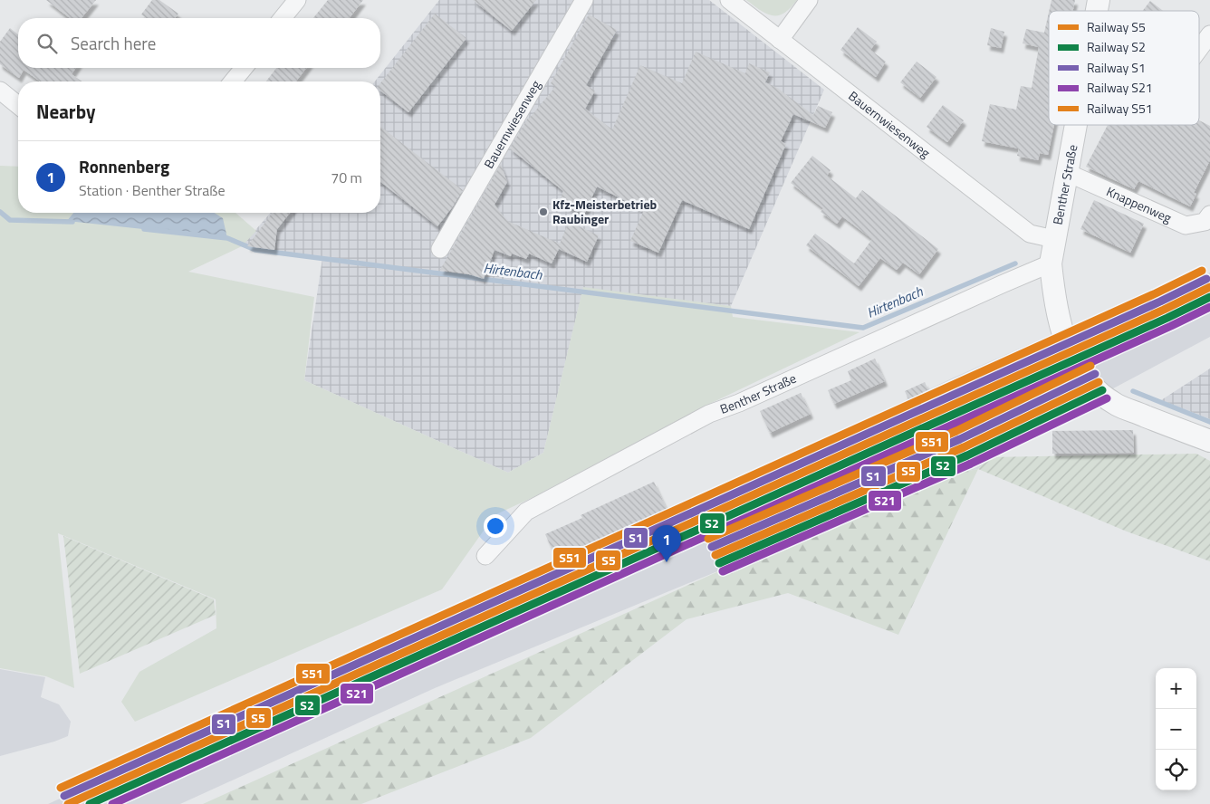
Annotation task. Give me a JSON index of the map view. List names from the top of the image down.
{
  "streets": {
    "street": ["Bauernwiesenweg", "Benther Straße", "Knappenweg"]
  },
  "crossings": [
    ["Bauernwiesenweg", "Benther Straße"],
    ["Benther Straße", "Knappenweg"]
  ],
  "water": ["Hirtenbach"],
  "places": ["Kfz-Meisterbetrieb Raubinger"],
  "lines": [
    "rail line S51",
    "rail line S1",
    "rail line S5",
    "rail line S2",
    "rail line S21"
  ],
  "legend": [
    "Railway S5",
    "Railway S2",
    "Railway S1",
    "Railway S21",
    "Railway S51"
  ],
  "page": {
    "search": "Search here",
    "heading": "Nearby",
    "list": [
      {
        "mark": "1",
        "name": "Ronnenberg",
        "note": "Station · Benther Straße",
        "value": "70 m"
      }
    ],
    "pins": "1",
    "map_buttons": ["+", "−"]
  }
}
